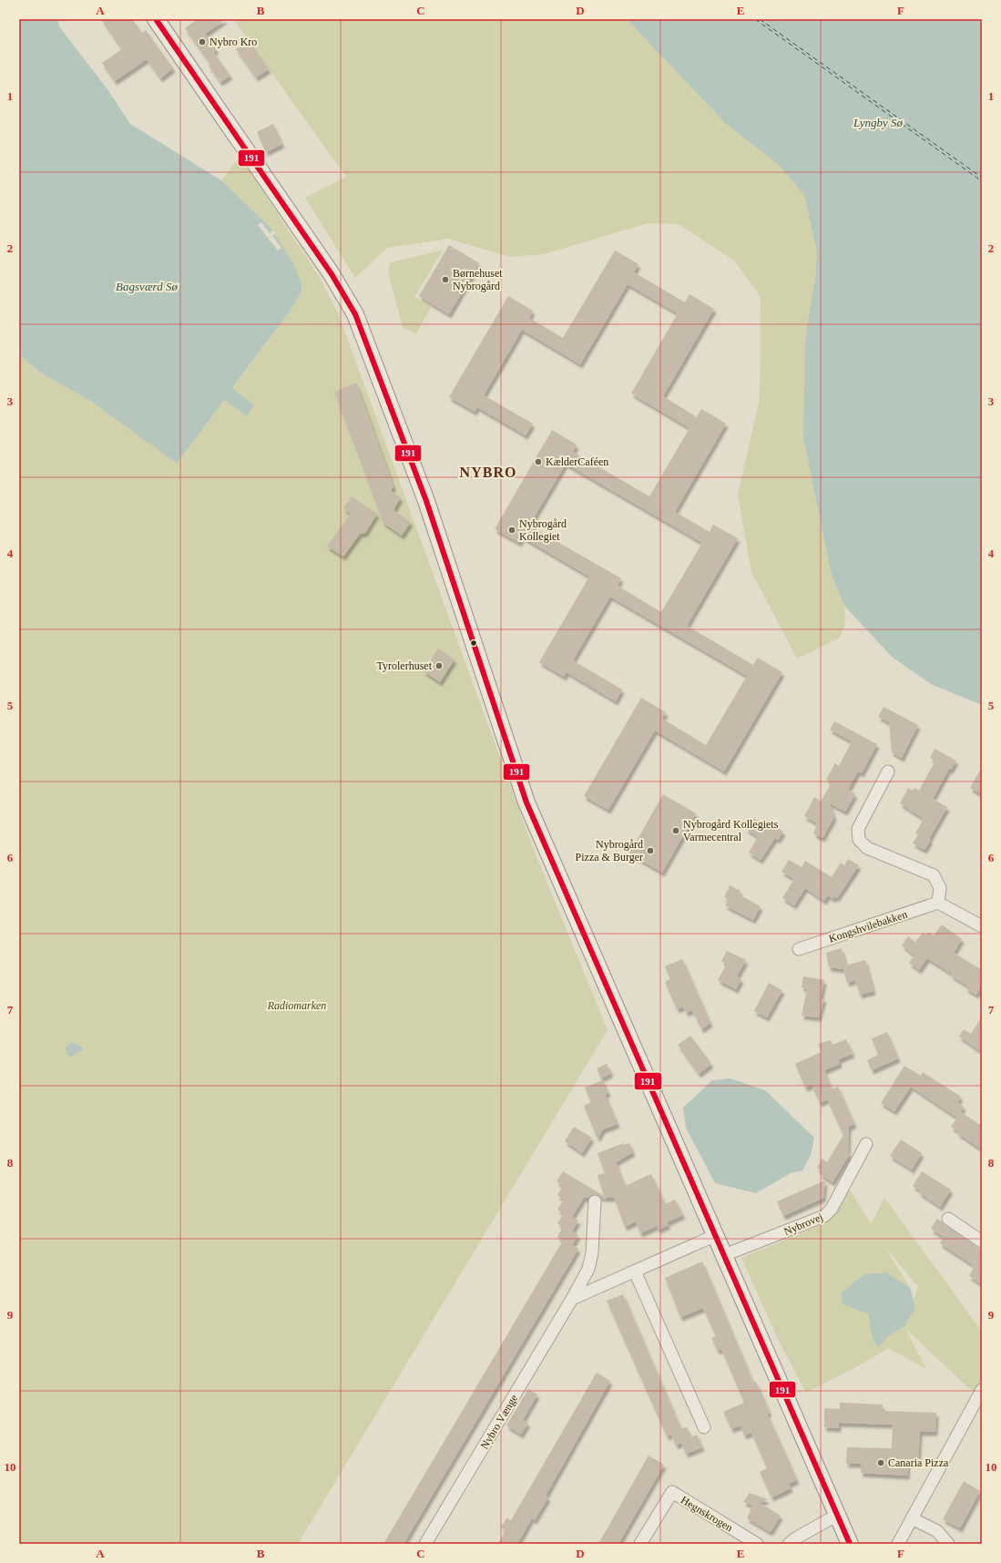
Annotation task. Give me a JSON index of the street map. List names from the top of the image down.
{
  "streets": {
    "street": [
      "Kongshvilebakken",
      "Nybrovej",
      "Nybro Vænge",
      "Hegnskrogen"
    ]
  },
  "districts": ["NYBRO"],
  "water": ["Lyngby Sø", "Bagsværd Sø"],
  "parks": ["Radiomarken"],
  "places": [
    "Nybro Kro",
    "Børnehuset Nybrogård",
    "KælderCaféen",
    "Nybrogård Kollegiet",
    "Tyrolerhuset",
    "Nybrogård Kollegiets Varmecentral",
    "Nybrogård Pizza & Burger",
    "Canaria Pizza"
  ],
  "lines": ["transit line 191"],
  "grid": {
    "columns": [
      "A",
      "B",
      "C",
      "D",
      "E",
      "F"
    ],
    "rows": [
      "1",
      "2",
      "3",
      "4",
      "5",
      "6",
      "7",
      "8",
      "9",
      "10"
    ]
  }
}
